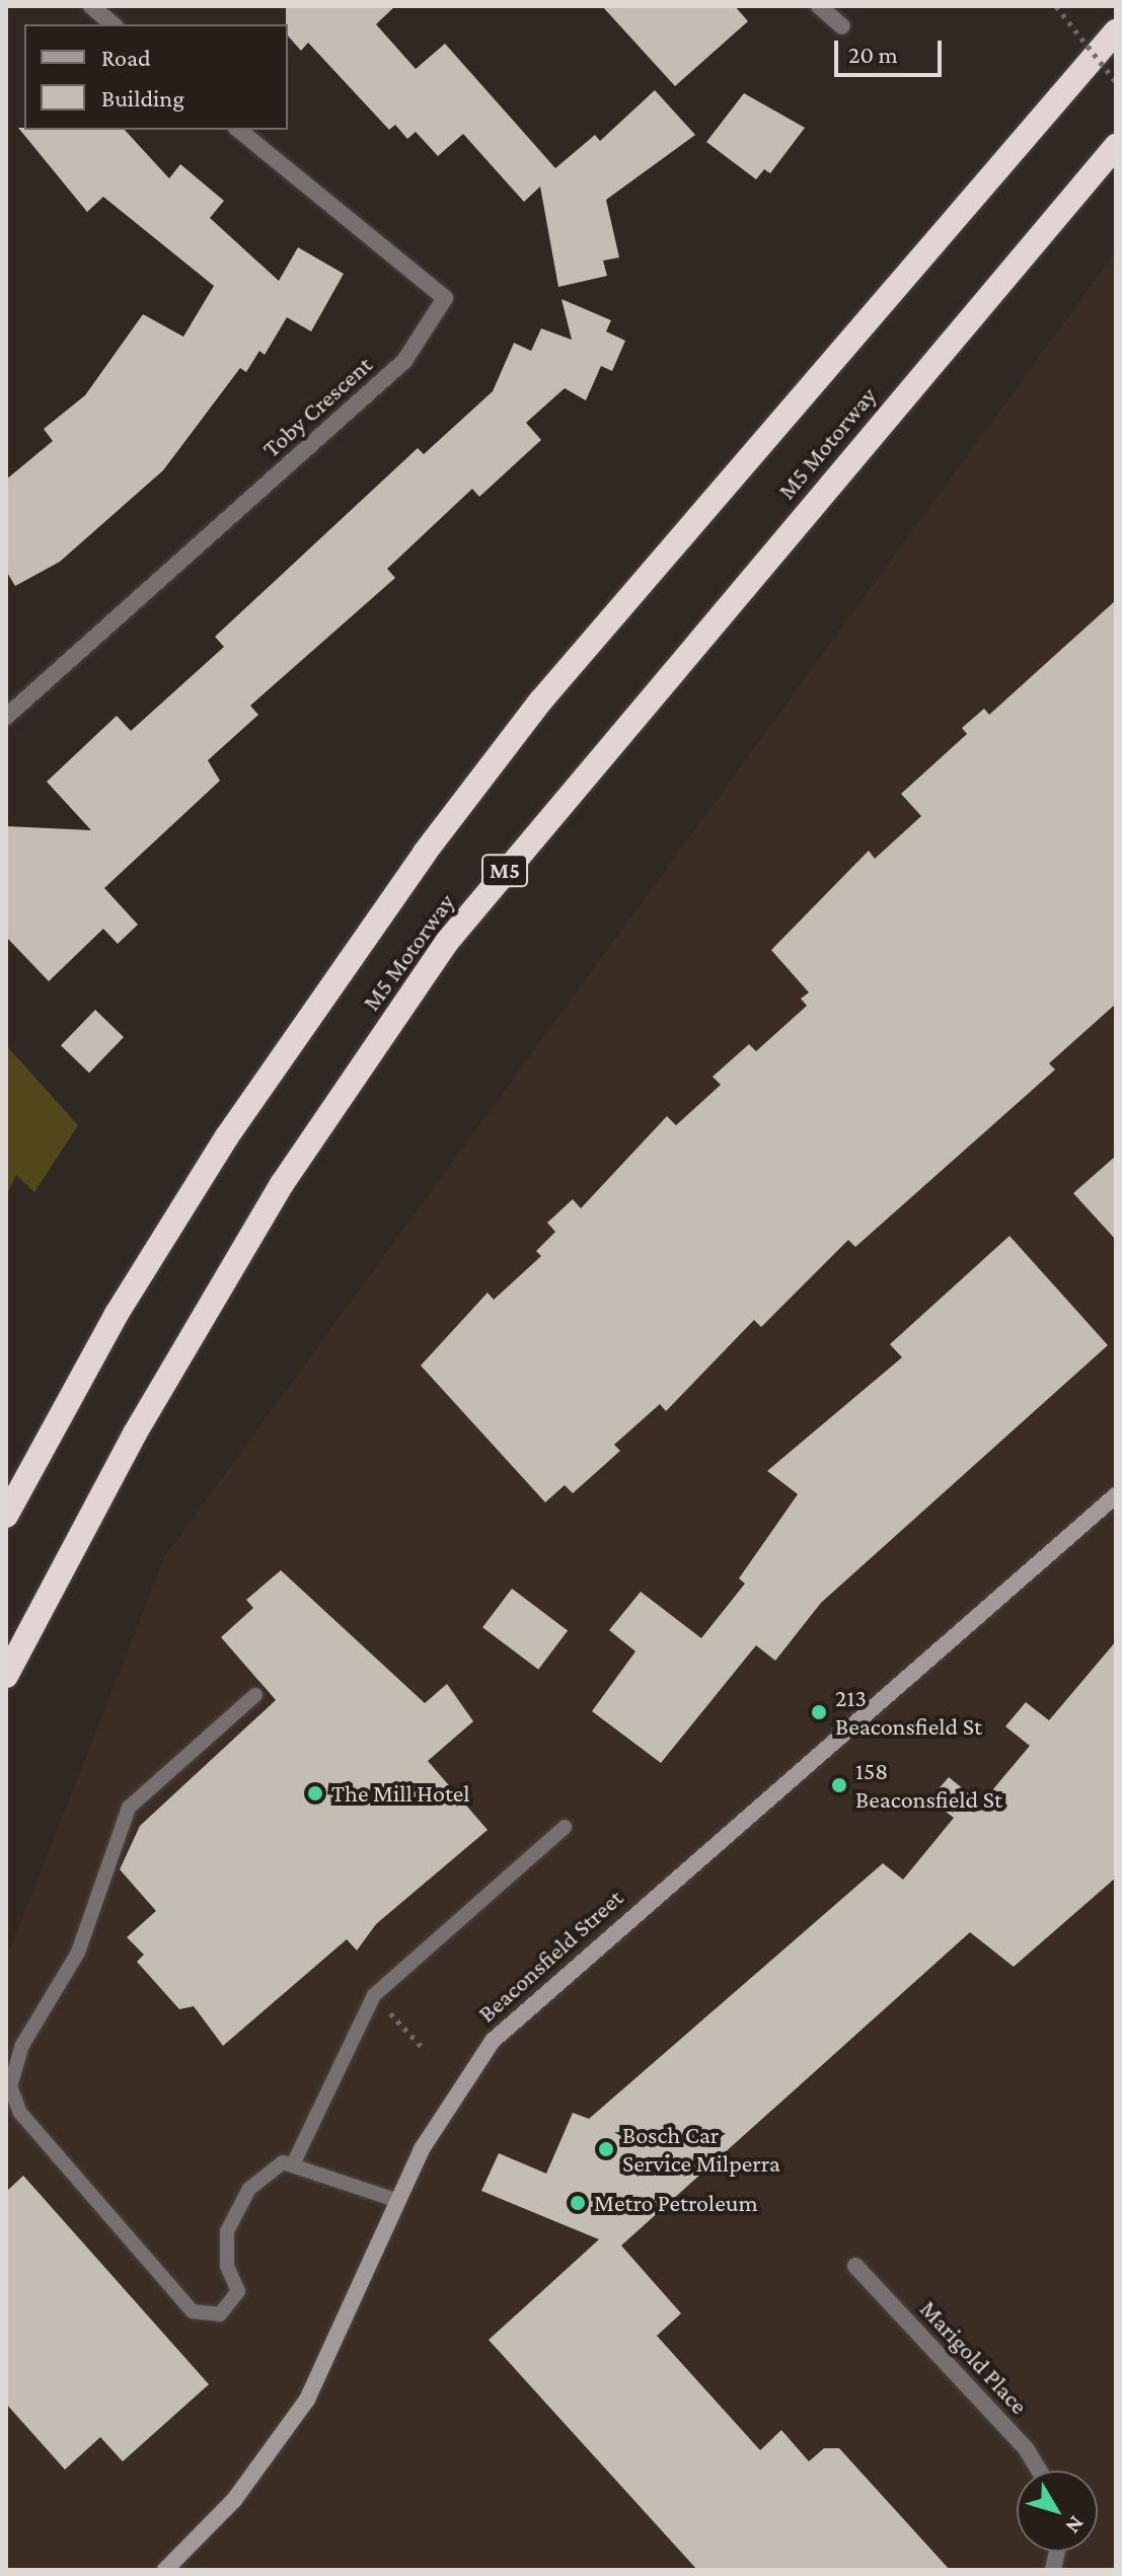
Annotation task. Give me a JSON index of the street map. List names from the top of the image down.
{
  "streets": {
    "highway": ["M5 Motorway", "M5"],
    "main road": ["Beaconsfield Street"],
    "street": ["Toby Crescent", "Marigold Place"]
  },
  "places": [
    "213 Beaconsfield St",
    "158 Beaconsfield St",
    "The Mill Hotel",
    "Bosch Car Service Milperra",
    "Metro Petroleum"
  ],
  "legend": ["Road", "Building"],
  "scale_bar": "20 m",
  "north": "bottom right"
}
